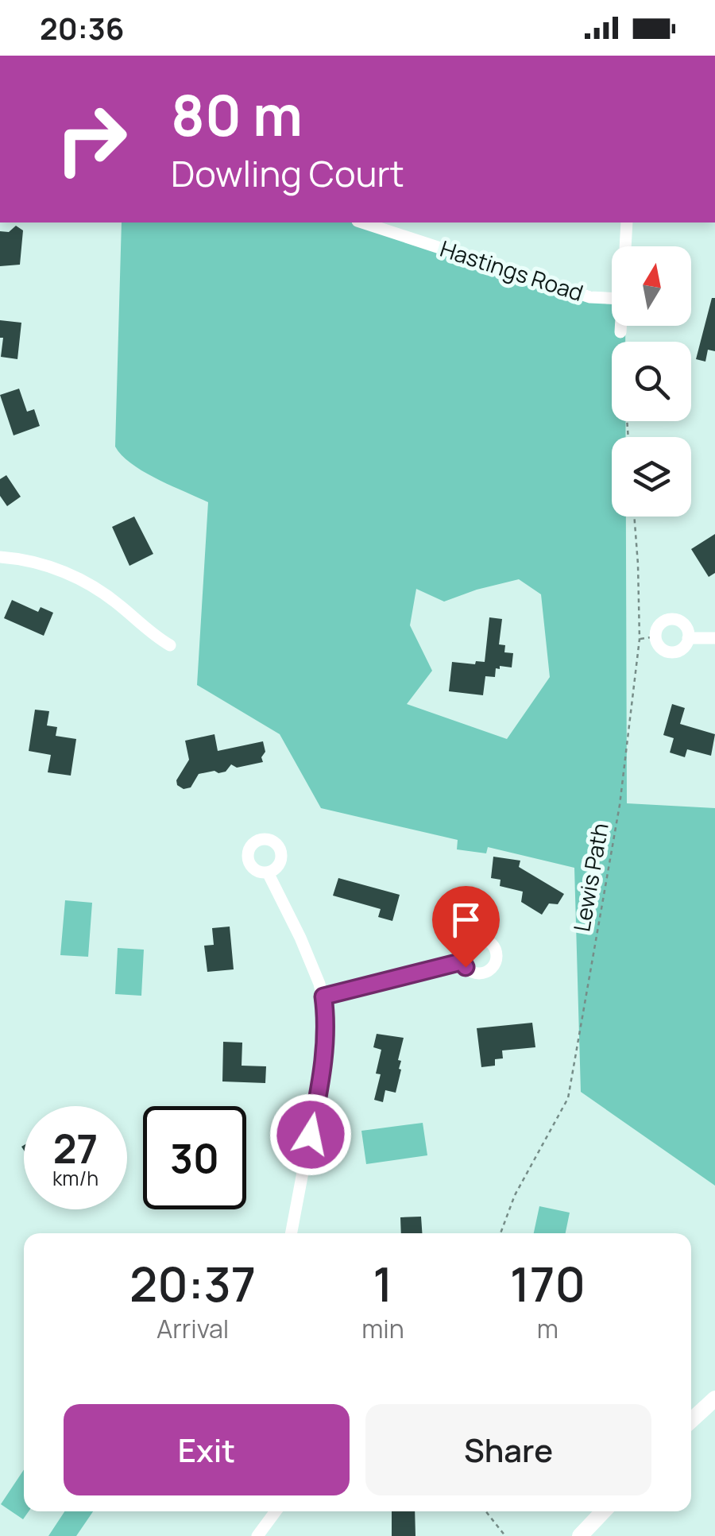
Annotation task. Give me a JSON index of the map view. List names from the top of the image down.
{
  "streets": {
    "street": ["Hastings Road"],
    "path": ["Lewis Path"]
  },
  "north": "top",
  "page": {
    "status": "20:36",
    "turn": ["80 m", "Dowling Court"],
    "speed": "27 km/h",
    "limit": "30",
    "eta": [
      "20:37",
      "Arrival",
      "1",
      "min",
      "170",
      "m"
    ],
    "buttons": ["Exit", "Share"]
  }
}
